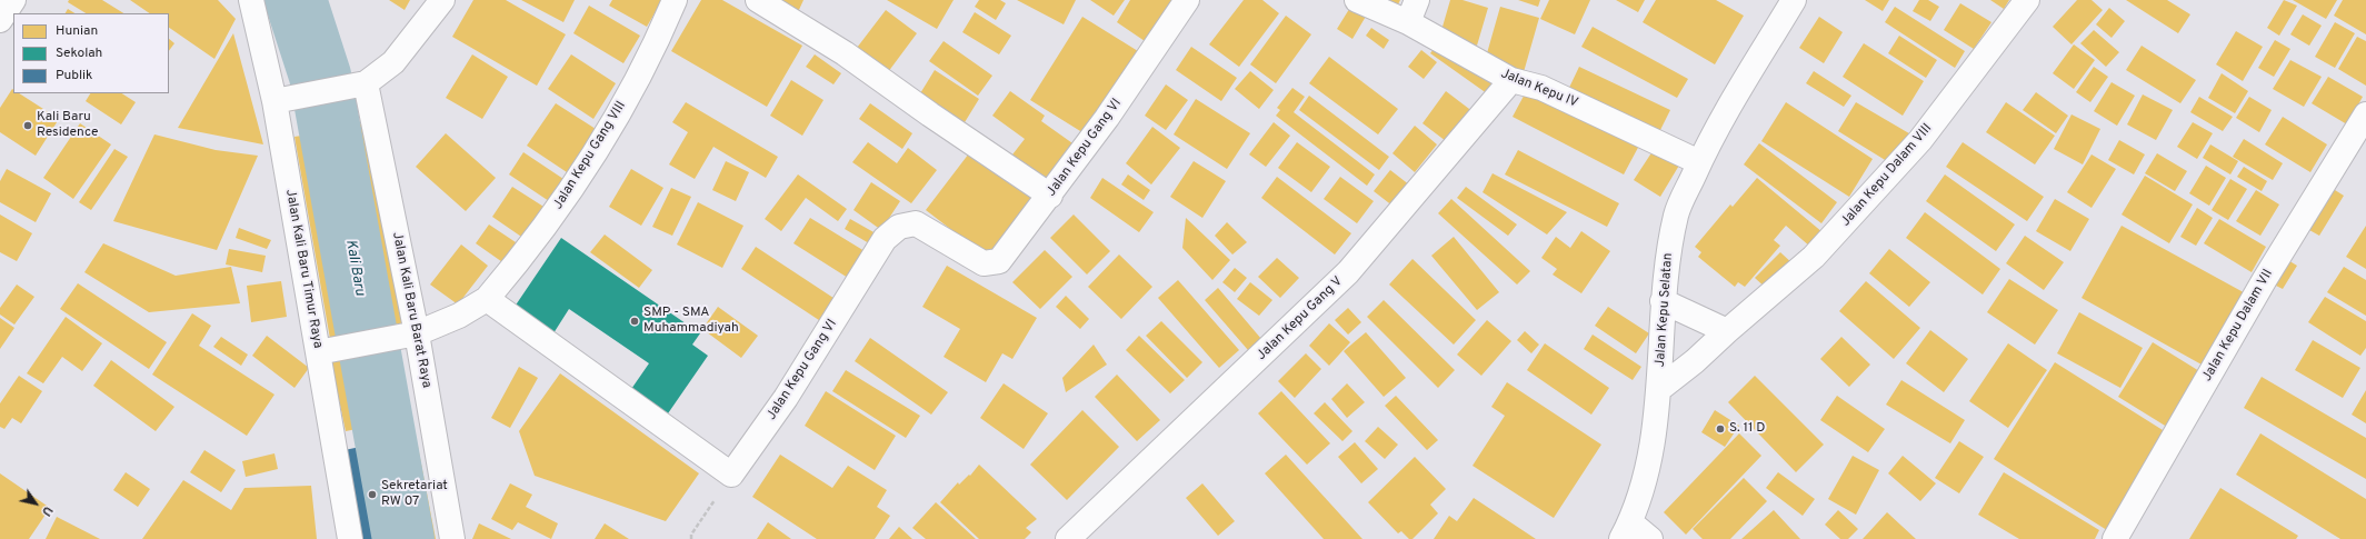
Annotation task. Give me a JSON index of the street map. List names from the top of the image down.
{
  "streets": {
    "street": [
      "Jalan Kepu IV",
      "Jalan Kepu Gang VI",
      "Jalan Kepu Gang VIII",
      "Jalan Kepu Dalam VIII",
      "Jalan Kali Baru Timur Raya",
      "Jalan Kali Baru Barat Raya",
      "Jalan Kepu Selatan",
      "Jalan Kepu Gang V",
      "Jalan Kepu Dalam VII"
    ]
  },
  "crossings": [
    ["Jalan Kepu IV", "Jalan Kepu Selatan"],
    ["Jalan Kepu IV", "Jalan Kepu Gang V"],
    ["Jalan Kepu Dalam VIII", "Jalan Kepu Selatan"]
  ],
  "water": ["Kali Baru"],
  "places": [
    "Kali Baru Residence",
    "SMP - SMA Muhammadiyah",
    "S. 11 D",
    "Sekretariat RW 07"
  ],
  "legend": ["Hunian", "Sekolah", "Publik"],
  "north": "bottom right"
}
